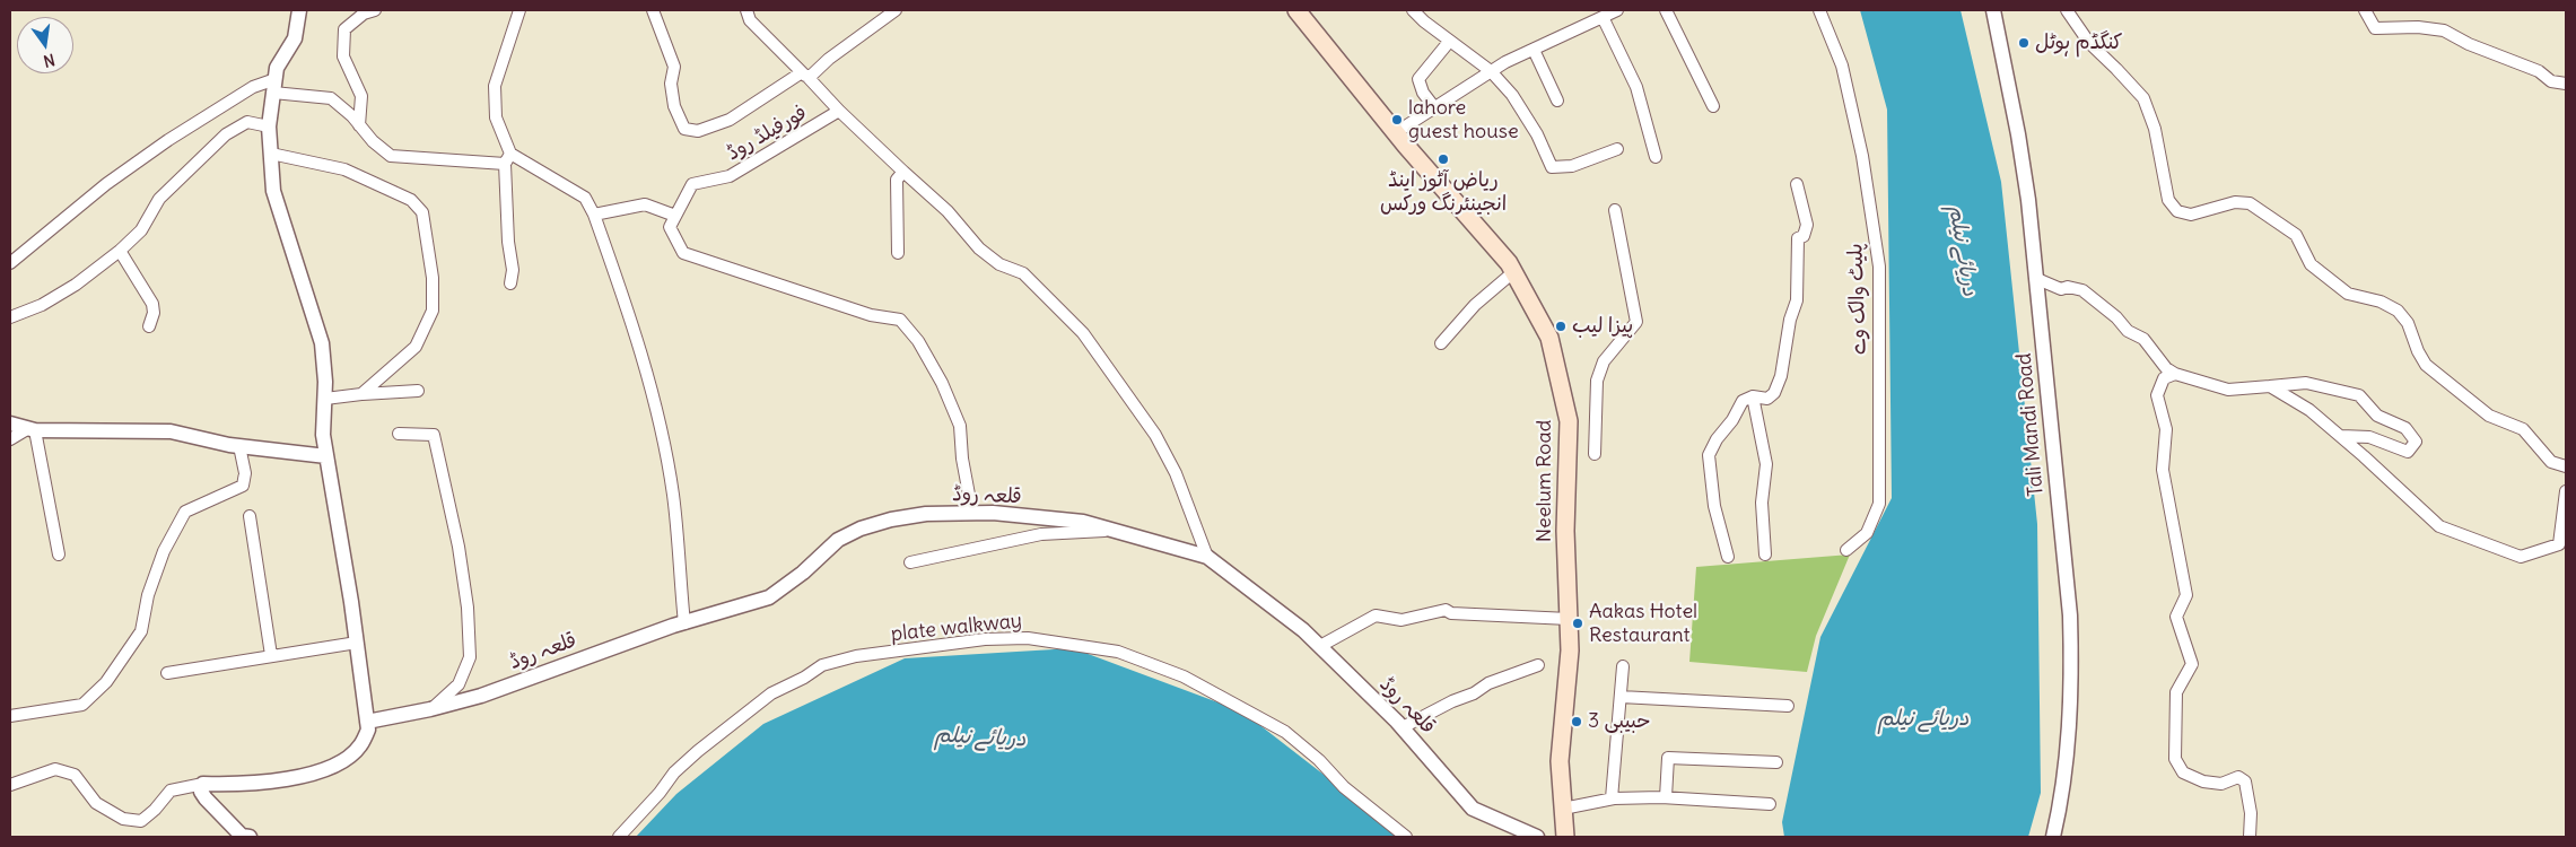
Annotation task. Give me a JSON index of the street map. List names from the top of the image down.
{
  "streets": {
    "main road": ["Neelum Road"],
    "street": [
      "فورفیلڈ روڈ",
      "پلیٹ والک وے",
      "Tali Mandi Road",
      "قلعہ روڈ",
      "plate walkway"
    ]
  },
  "water": ["دریائے نیلم"],
  "places": [
    "کنگڈم ہوٹل",
    "lahore guest house",
    "ریاض آٹوز اینڈ انجینئرنگ ورکس",
    "پیزا لیب",
    "Aakas Hotel Restaurant",
    "حبیبی 3"
  ],
  "north": "bottom"
}
